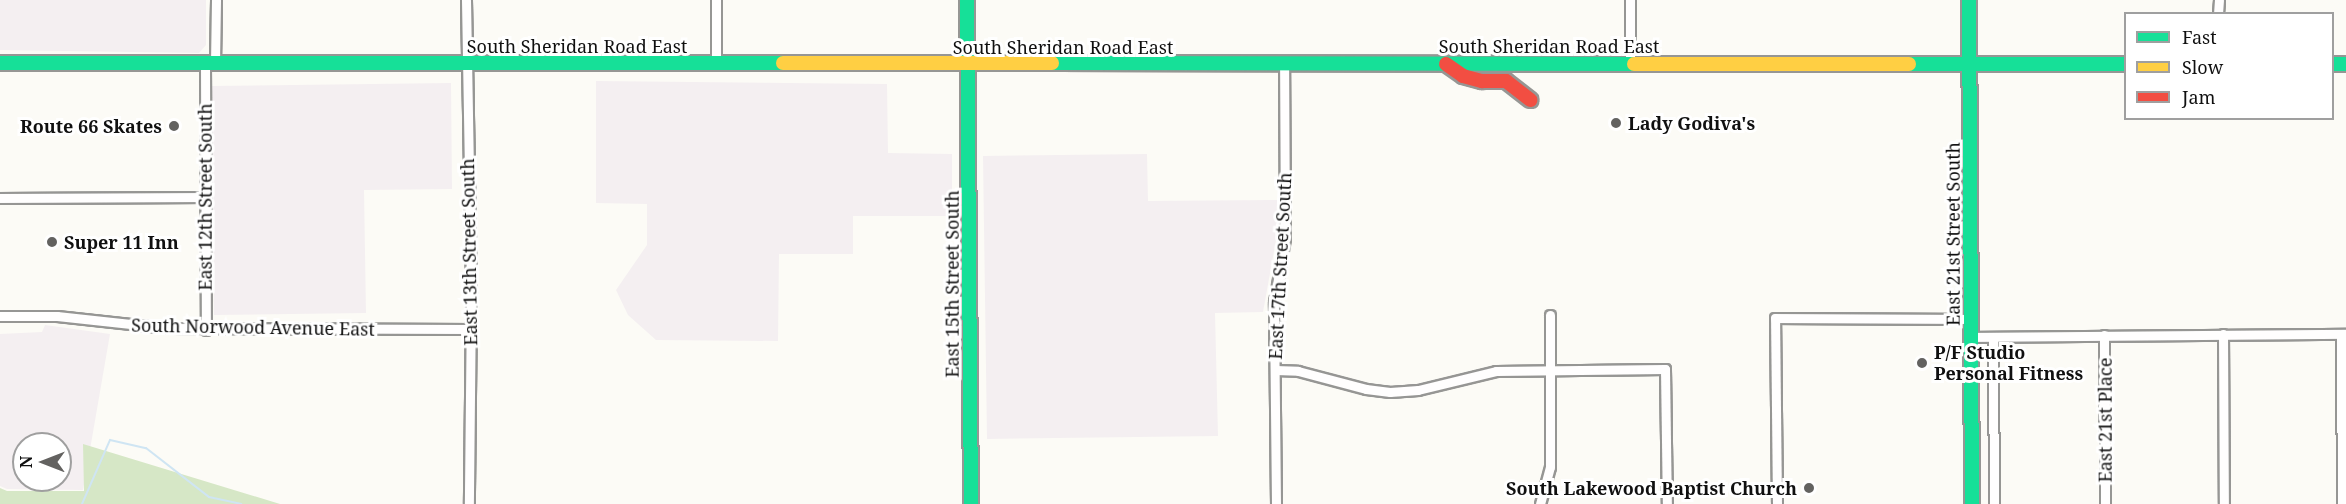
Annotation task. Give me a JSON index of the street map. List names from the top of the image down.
{
  "streets": {
    "main road": ["South Sheridan Road East", "East 21st Street South", "East 15th Street South"],
    "street": [
      "East 12th Street South",
      "East 13th Street South",
      "East 17th Street South",
      "South Norwood Avenue East",
      "East 21st Place"
    ]
  },
  "crossings": [
    ["South Sheridan Road East", "East 12th Street South"],
    ["South Sheridan Road East", "East 21st Street South"],
    ["South Sheridan Road East", "East 13th Street South"],
    ["South Sheridan Road East", "East 17th Street South"],
    ["South Sheridan Road East", "East 15th Street South"],
    ["East 12th Street South", "South Norwood Avenue East"],
    ["East 13th Street South", "South Norwood Avenue East"]
  ],
  "places": [
    "Lady Godiva's",
    "Route 66 Skates",
    "Super 11 Inn",
    "P/F Studio Personal Fitness",
    "South Lakewood Baptist Church"
  ],
  "legend": ["Fast", "Slow", "Jam"],
  "north": "left"
}
